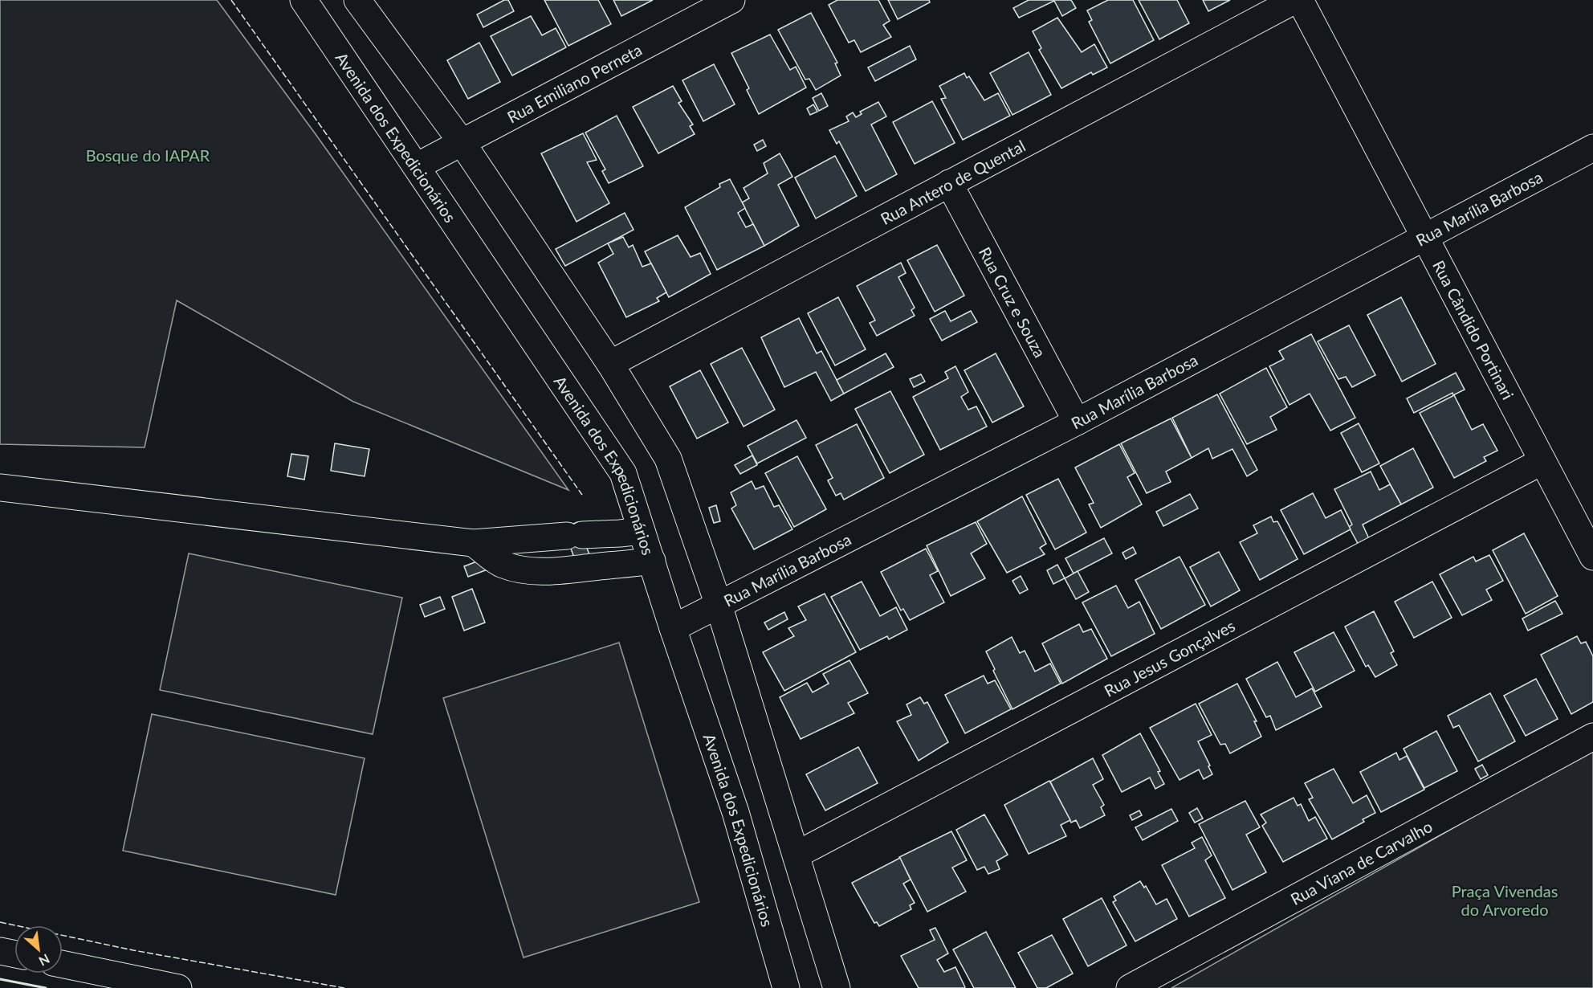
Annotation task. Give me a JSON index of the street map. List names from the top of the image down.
{
  "streets": {
    "street": [
      "Rua Emiliano Perneta",
      "Avenida dos Expedicionários",
      "Rua Antero de Quental",
      "Rua Marília Barbosa",
      "Rua Cruz e Souza",
      "Rua Cândido Portinari",
      "Rua Jesus Gonçalves",
      "Rua Viana de Carvalho"
    ]
  },
  "crossings": [
    ["Rua Emiliano Perneta", "Avenida dos Expedicionários"],
    ["Avenida dos Expedicionários", "Rua Marília Barbosa"],
    ["Rua Antero de Quental", "Rua Cruz e Souza"],
    ["Rua Marília Barbosa", "Rua Cruz e Souza"],
    ["Rua Marília Barbosa", "Rua Cândido Portinari"],
    ["Rua Cândido Portinari", "Rua Jesus Gonçalves"]
  ],
  "parks": ["Bosque do IAPAR", "Praça Vivendas do Arvoredo"],
  "north": "bottom right"
}
